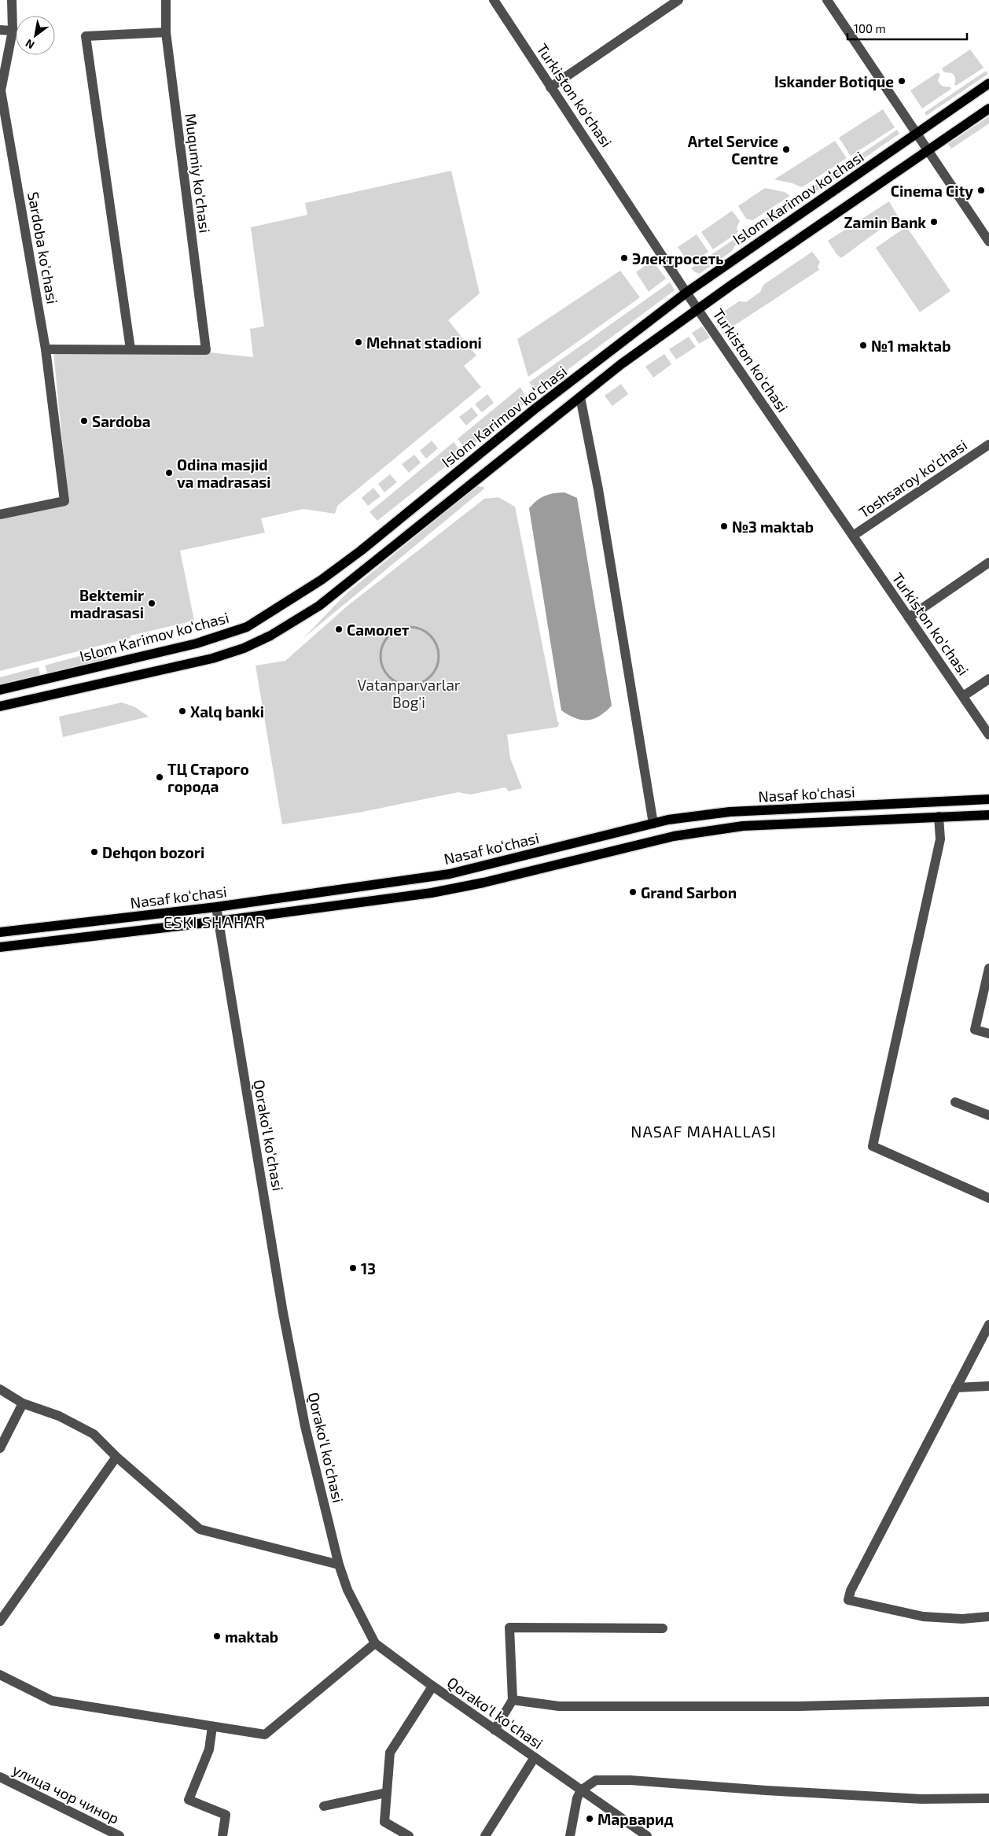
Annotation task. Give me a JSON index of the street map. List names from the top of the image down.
{
  "streets": {
    "main road": ["Islom Karimov ko‘chasi", "Nasaf ko‘chasi"],
    "street": [
      "Turkiston ko'chasi",
      "Muqumiy ko'chasi",
      "Sardoba ko'chasi",
      "Toshsaroy ko'chasi",
      "Qorako'l ko'chasi",
      "улица чор чинор"
    ]
  },
  "crossings": [
    ["Turkiston ko'chasi", "Islom Karimov ko‘chasi"],
    ["Turkiston ko'chasi", "Toshsaroy ko'chasi"],
    ["Nasaf ko‘chasi", "Qorako'l ko'chasi"]
  ],
  "districts": ["ESKI SHAHAR", "NASAF MAHALLASI"],
  "parks": ["Vatanparvarlar Bog'i"],
  "places": [
    "Iskander Botique",
    "Artel Service Centre",
    "Cinema City",
    "Zamin Bank",
    "Электросеть",
    "Mehnat stadioni",
    "№1 maktab",
    "Sardoba",
    "Odina masjid va madrasasi",
    "№3 maktab",
    "Bektemir madrasasi",
    "Самолет",
    "Xalq banki",
    "ТЦ Старого города",
    "Dehqon bozori",
    "Grand Sarbon",
    "13",
    "maktab",
    "Марварид"
  ],
  "scale_bar": "100 m",
  "north": "bottom left"
}
